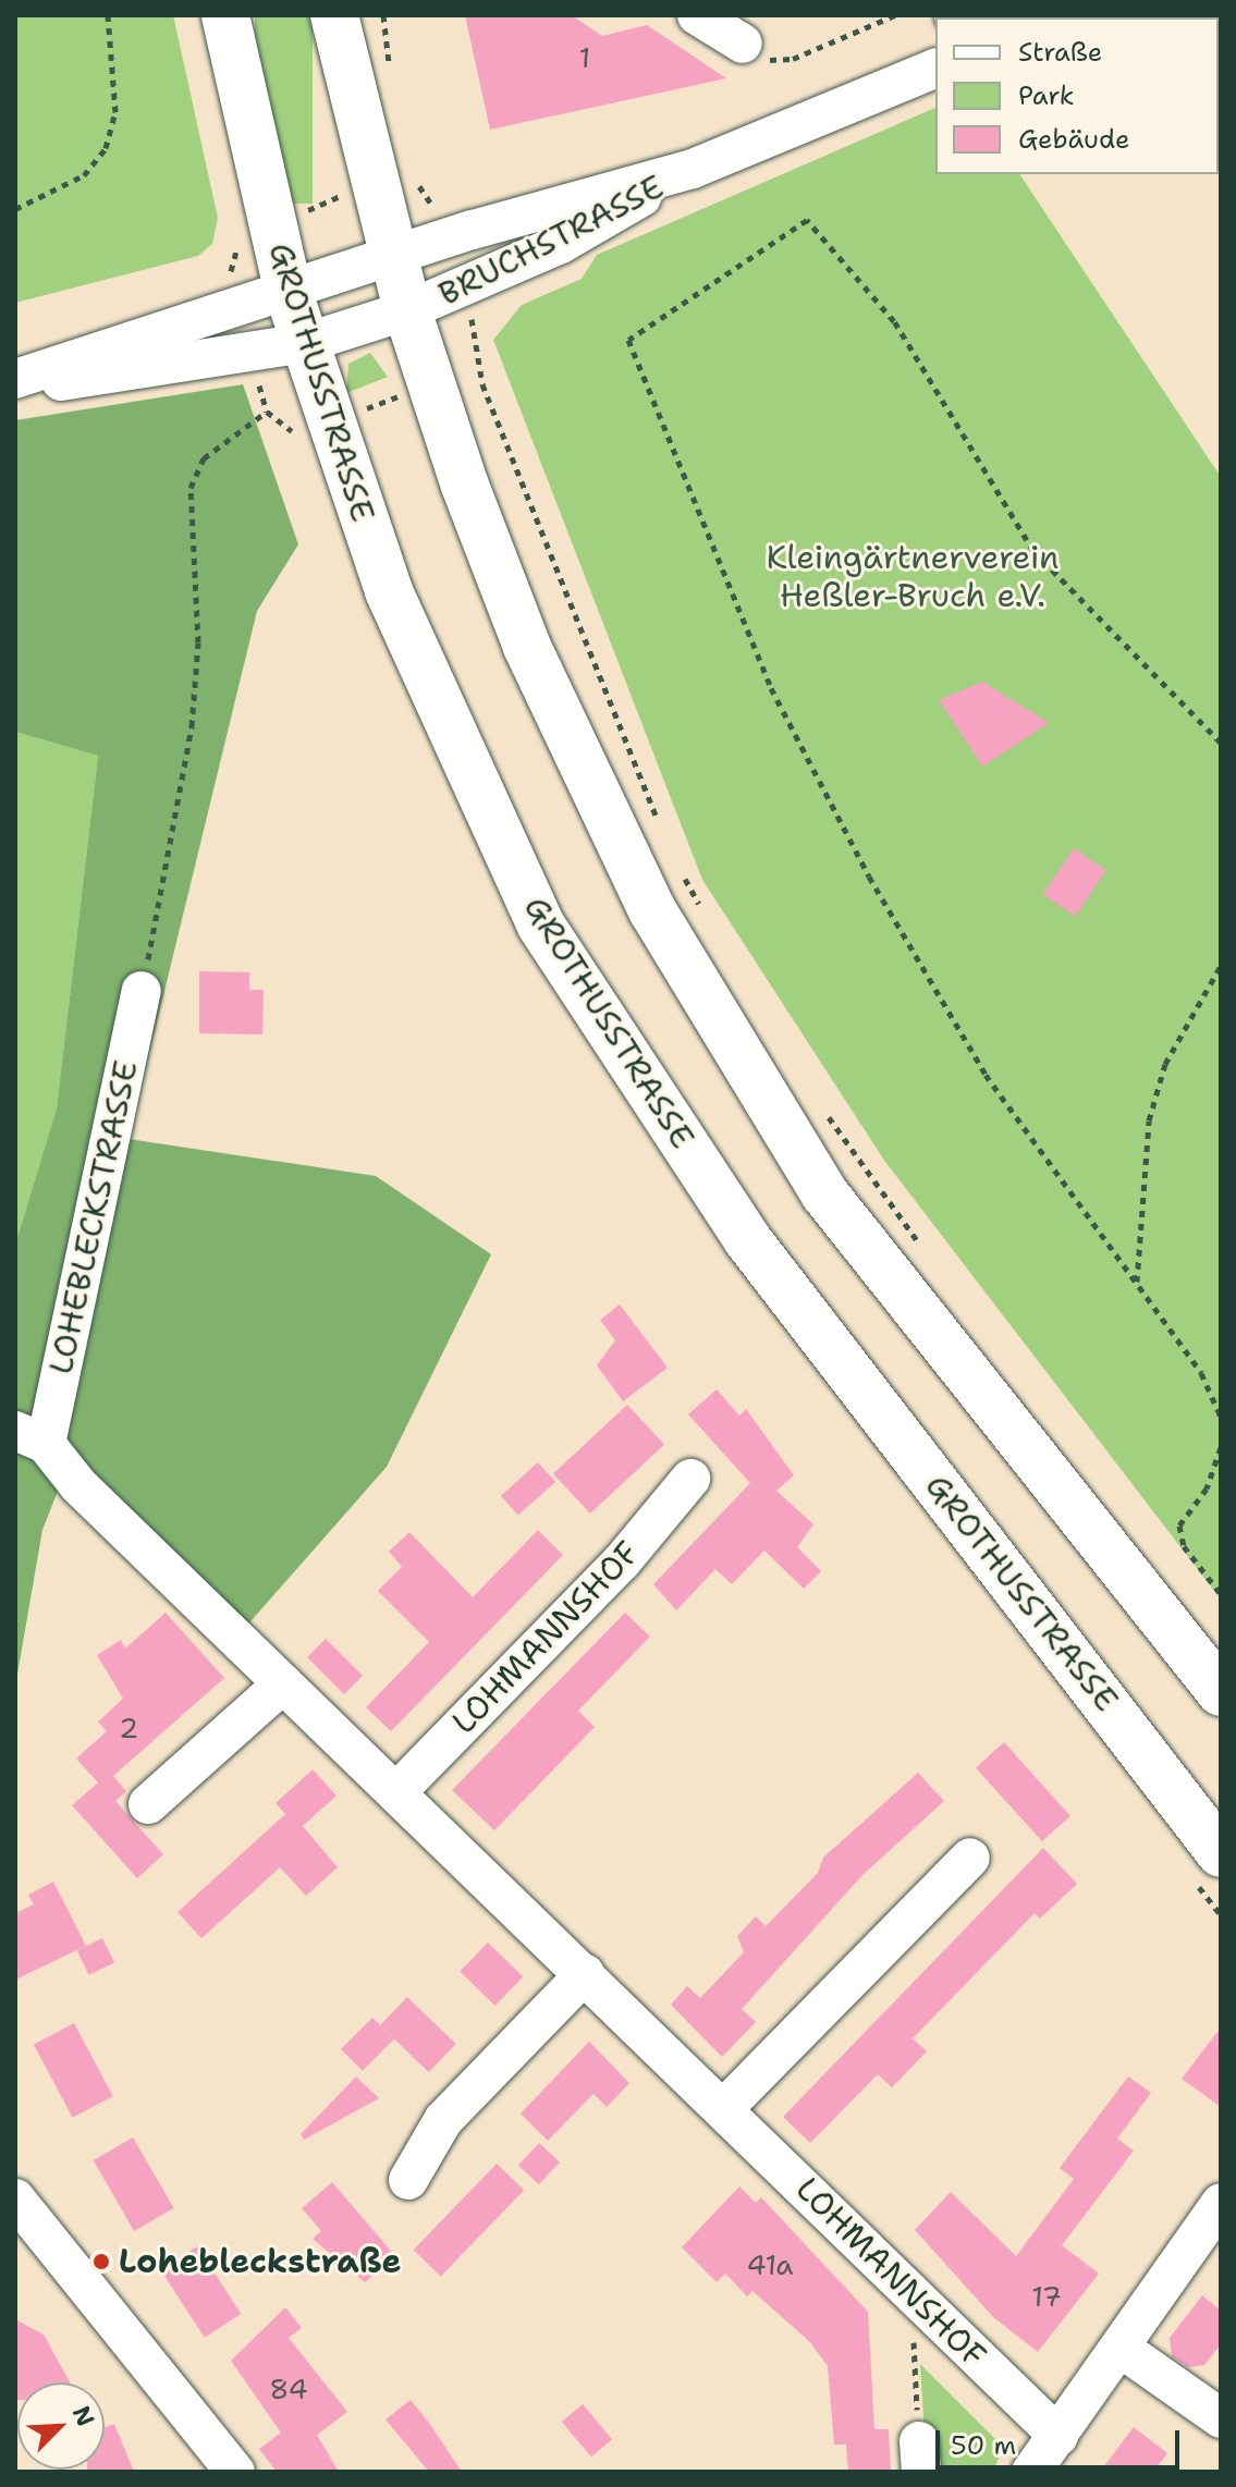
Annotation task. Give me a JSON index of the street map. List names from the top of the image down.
{
  "streets": {
    "main road": ["GROTHUSSTRASSE"],
    "street": ["BRUCHSTRASSE", "LOHEBLECKSTRASSE", "LOHMANNSHOF"]
  },
  "crossings": [
    ["BRUCHSTRASSE", "GROTHUSSTRASSE"],
    ["LOHEBLECKSTRASSE", "LOHMANNSHOF"]
  ],
  "parks": ["Kleingärtnerverein Heßler-Bruch e.V."],
  "places": ["Lohebleckstraße"],
  "house_numbers": [
    "1",
    "2",
    "41a",
    "17",
    "84"
  ],
  "legend": ["Straße", "Park", "Gebäude"],
  "scale_bar": "50 m",
  "north": "top right"
}
